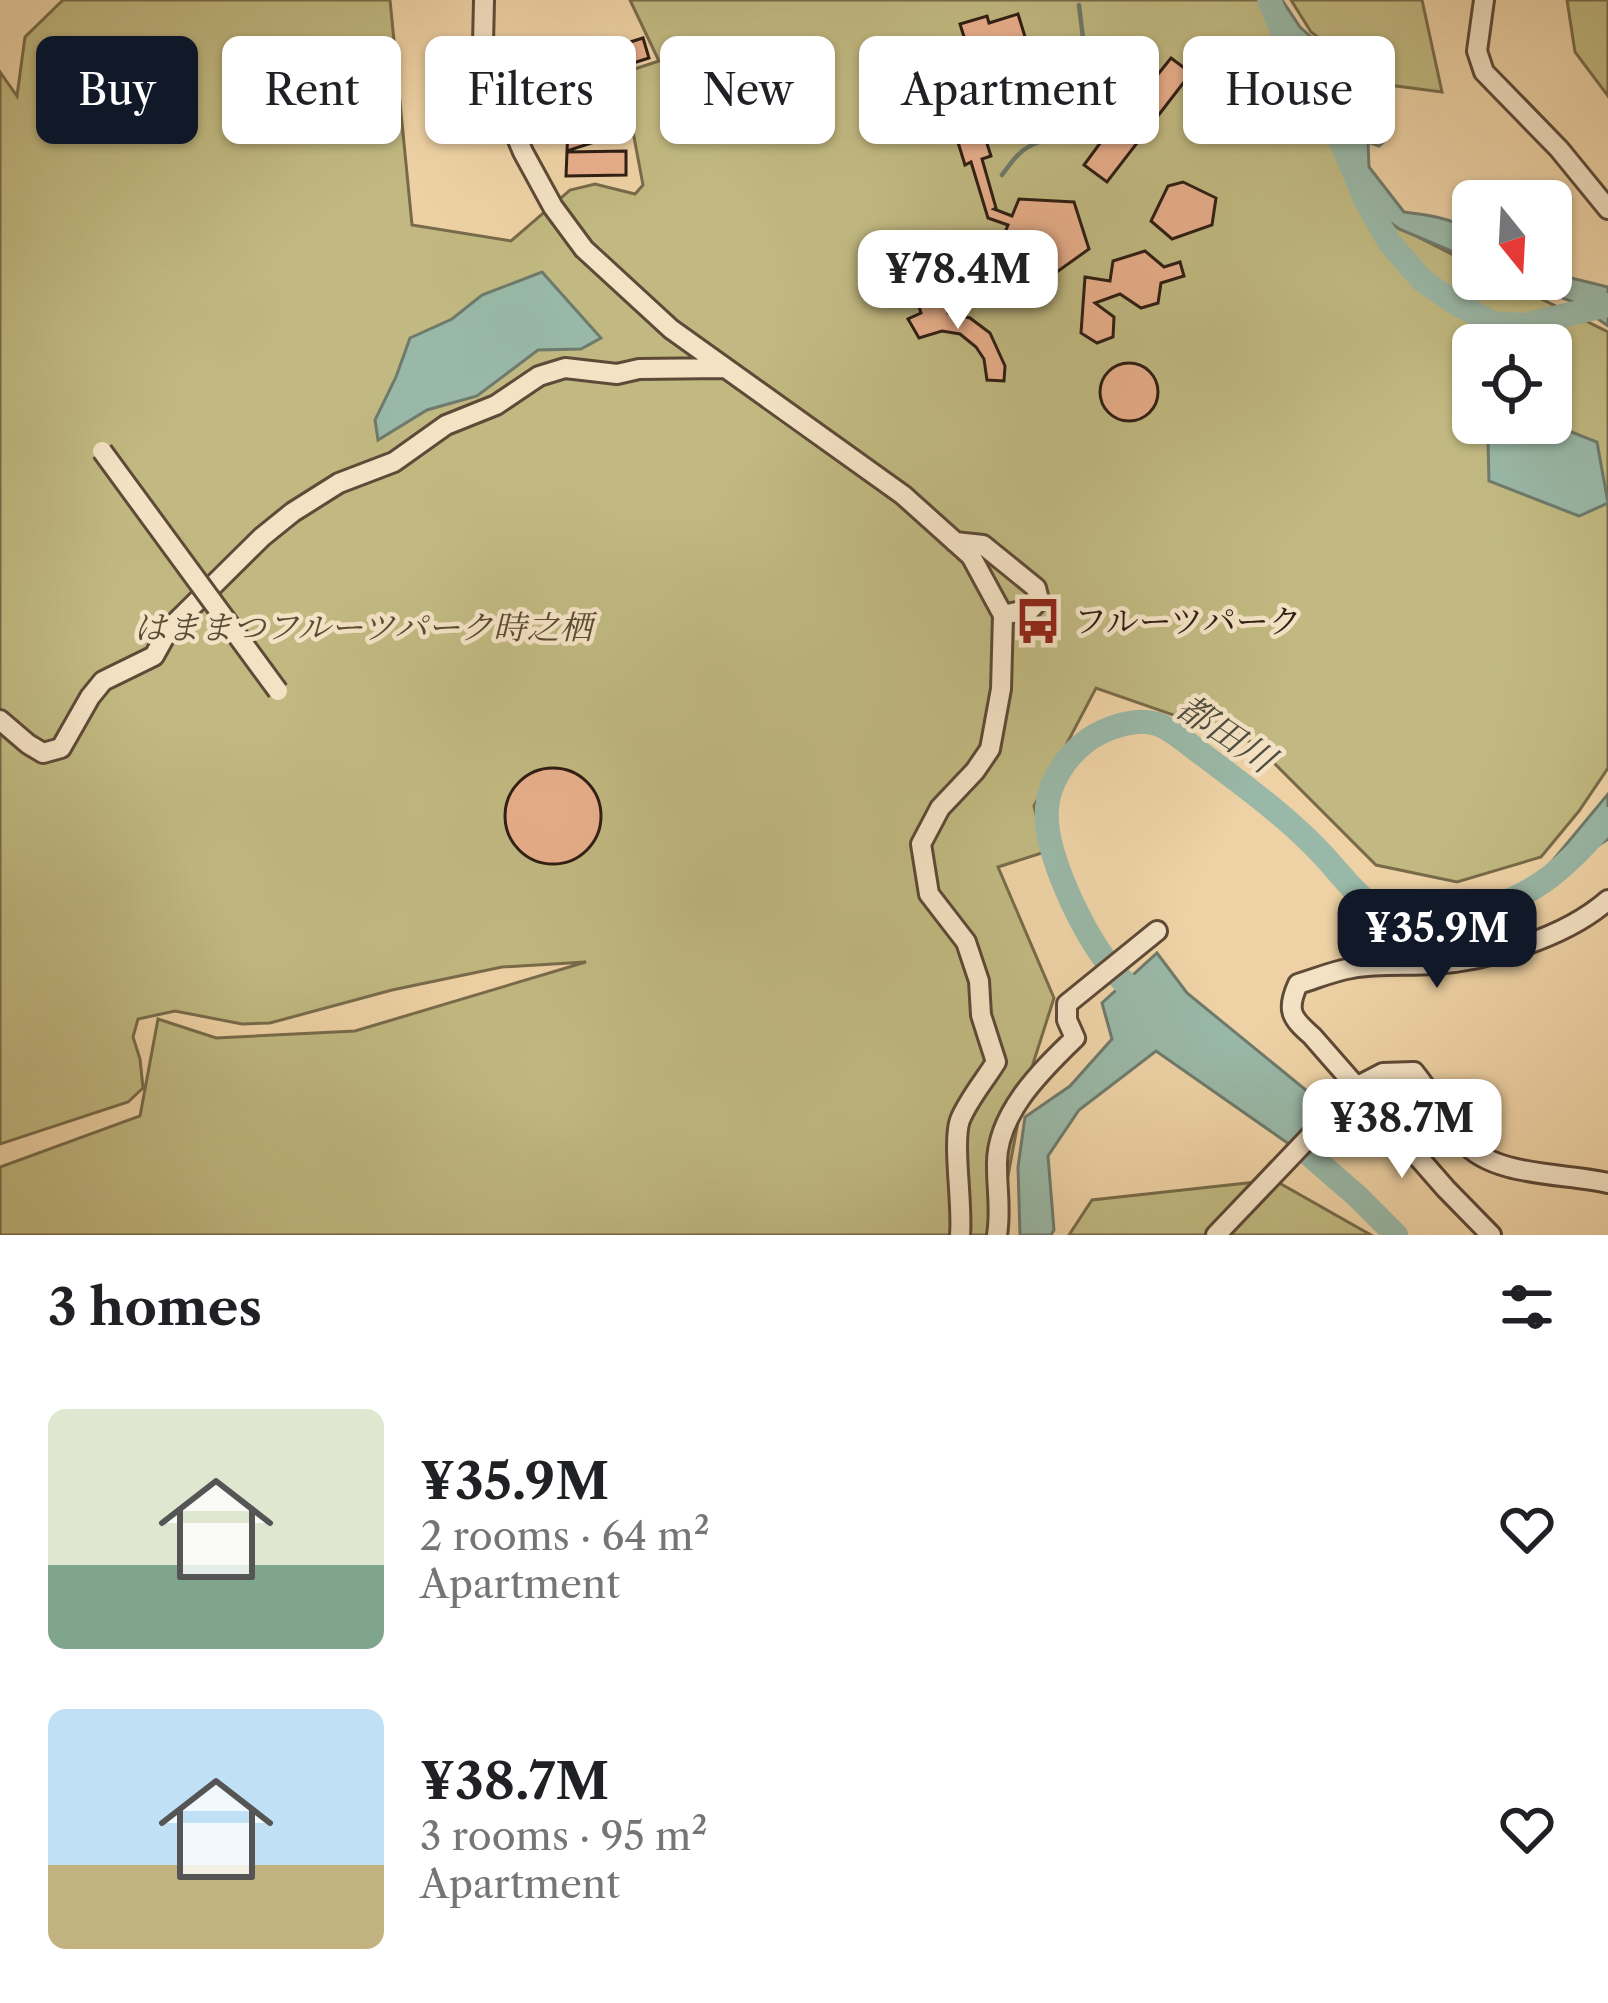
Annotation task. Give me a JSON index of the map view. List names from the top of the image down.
{
  "water": ["都田川"],
  "parks": ["はままつフルーツパーク時之栖"],
  "places": {
    "bus stop": ["フルーツパーク"]
  },
  "north": "bottom",
  "page": {
    "chip": [
      "Buy",
      "Rent",
      "Filters",
      "New",
      "Apartment",
      "House"
    ],
    "price": ["¥78.4M", "¥35.9M", "¥38.7M"],
    "heading": "3 homes",
    "list": [
      {
        "name": "¥35.9M",
        "note": "2 rooms · 64 m² · Apartment"
      },
      {
        "name": "¥38.7M",
        "note": "3 rooms · 95 m² · Apartment"
      }
    ]
  }
}
